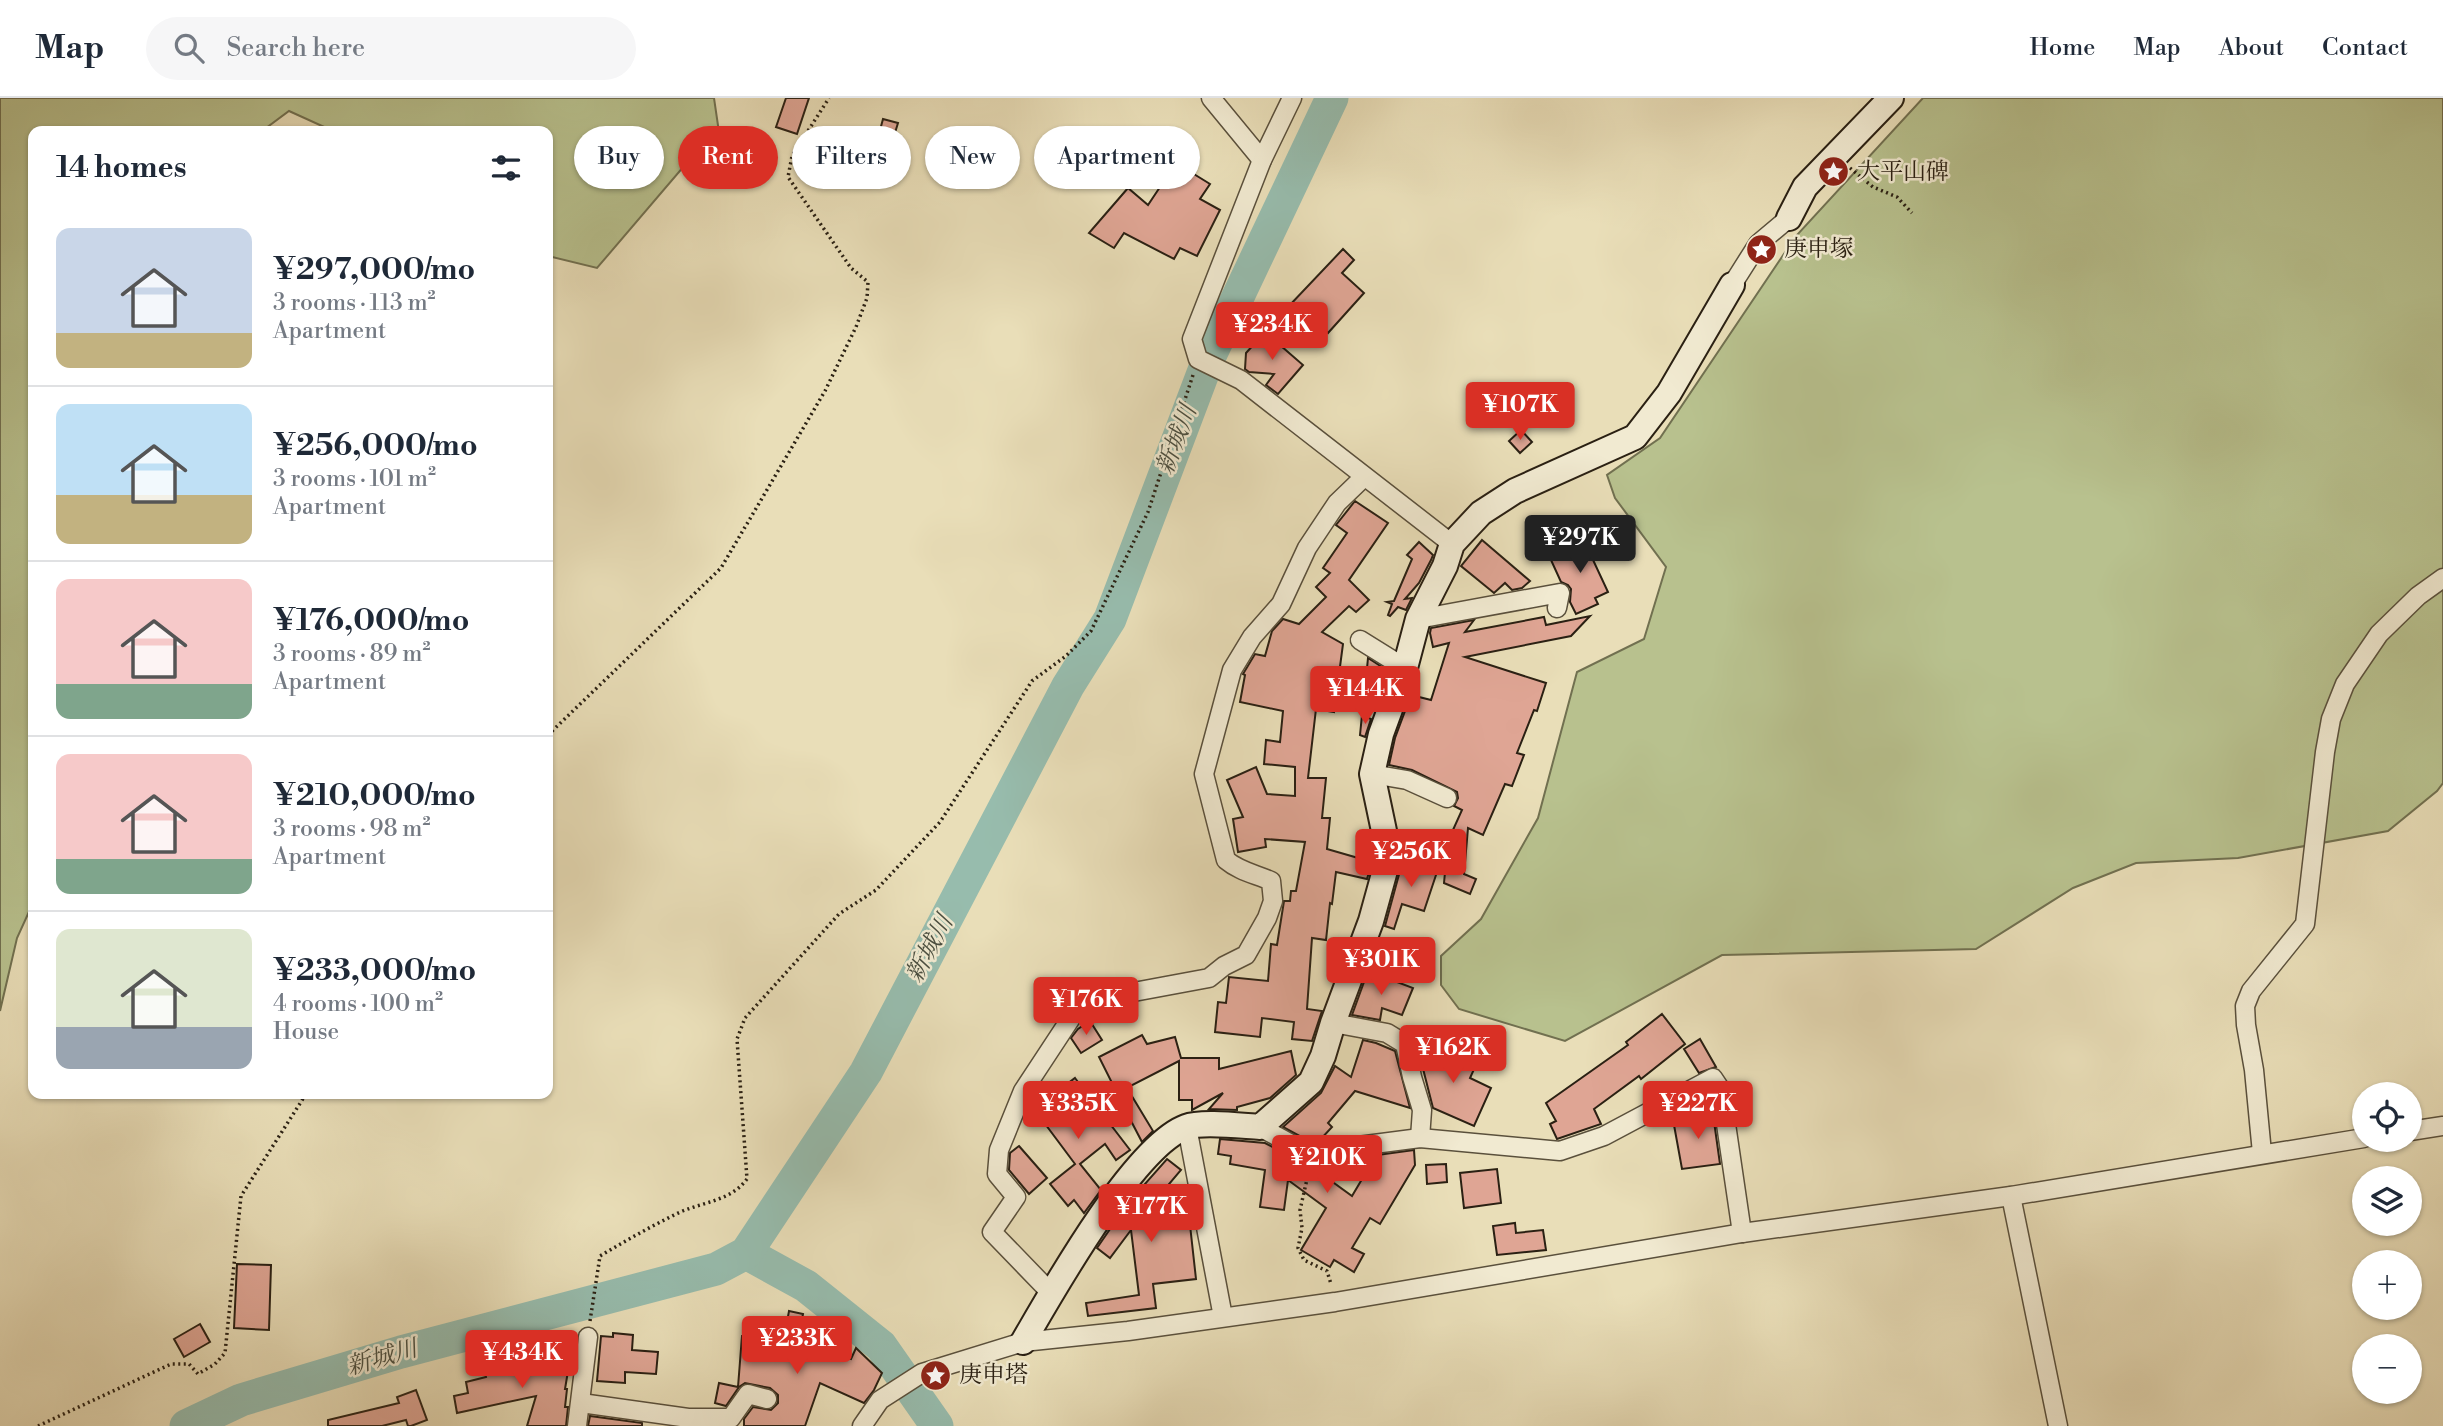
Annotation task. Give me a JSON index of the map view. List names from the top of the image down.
{
  "water": ["新城川"],
  "places": {
    "place": ["大平山碑", "庚申塚", "庚申塔"]
  },
  "page": {
    "header": "Map",
    "search": "Search here",
    "nav": [
      "Home",
      "Map",
      "About",
      "Contact"
    ],
    "chip": [
      "Buy",
      "Rent",
      "Filters",
      "New",
      "Apartment"
    ],
    "heading": "14 homes",
    "list": [
      {
        "name": "¥297,000/mo",
        "note": "3 rooms · 113 m² · Apartment"
      },
      {
        "name": "¥256,000/mo",
        "note": "3 rooms · 101 m² · Apartment"
      },
      {
        "name": "¥176,000/mo",
        "note": "3 rooms · 89 m² · Apartment"
      },
      {
        "name": "¥210,000/mo",
        "note": "3 rooms · 98 m² · Apartment"
      },
      {
        "name": "¥233,000/mo",
        "note": "4 rooms · 100 m² · House"
      }
    ],
    "price": [
      "¥234K",
      "¥107K",
      "¥297K",
      "¥144K",
      "¥256K",
      "¥301K",
      "¥176K",
      "¥162K",
      "¥335K",
      "¥227K",
      "¥210K",
      "¥177K",
      "¥233K",
      "¥434K"
    ],
    "map_buttons": ["+", "−"]
  }
}
